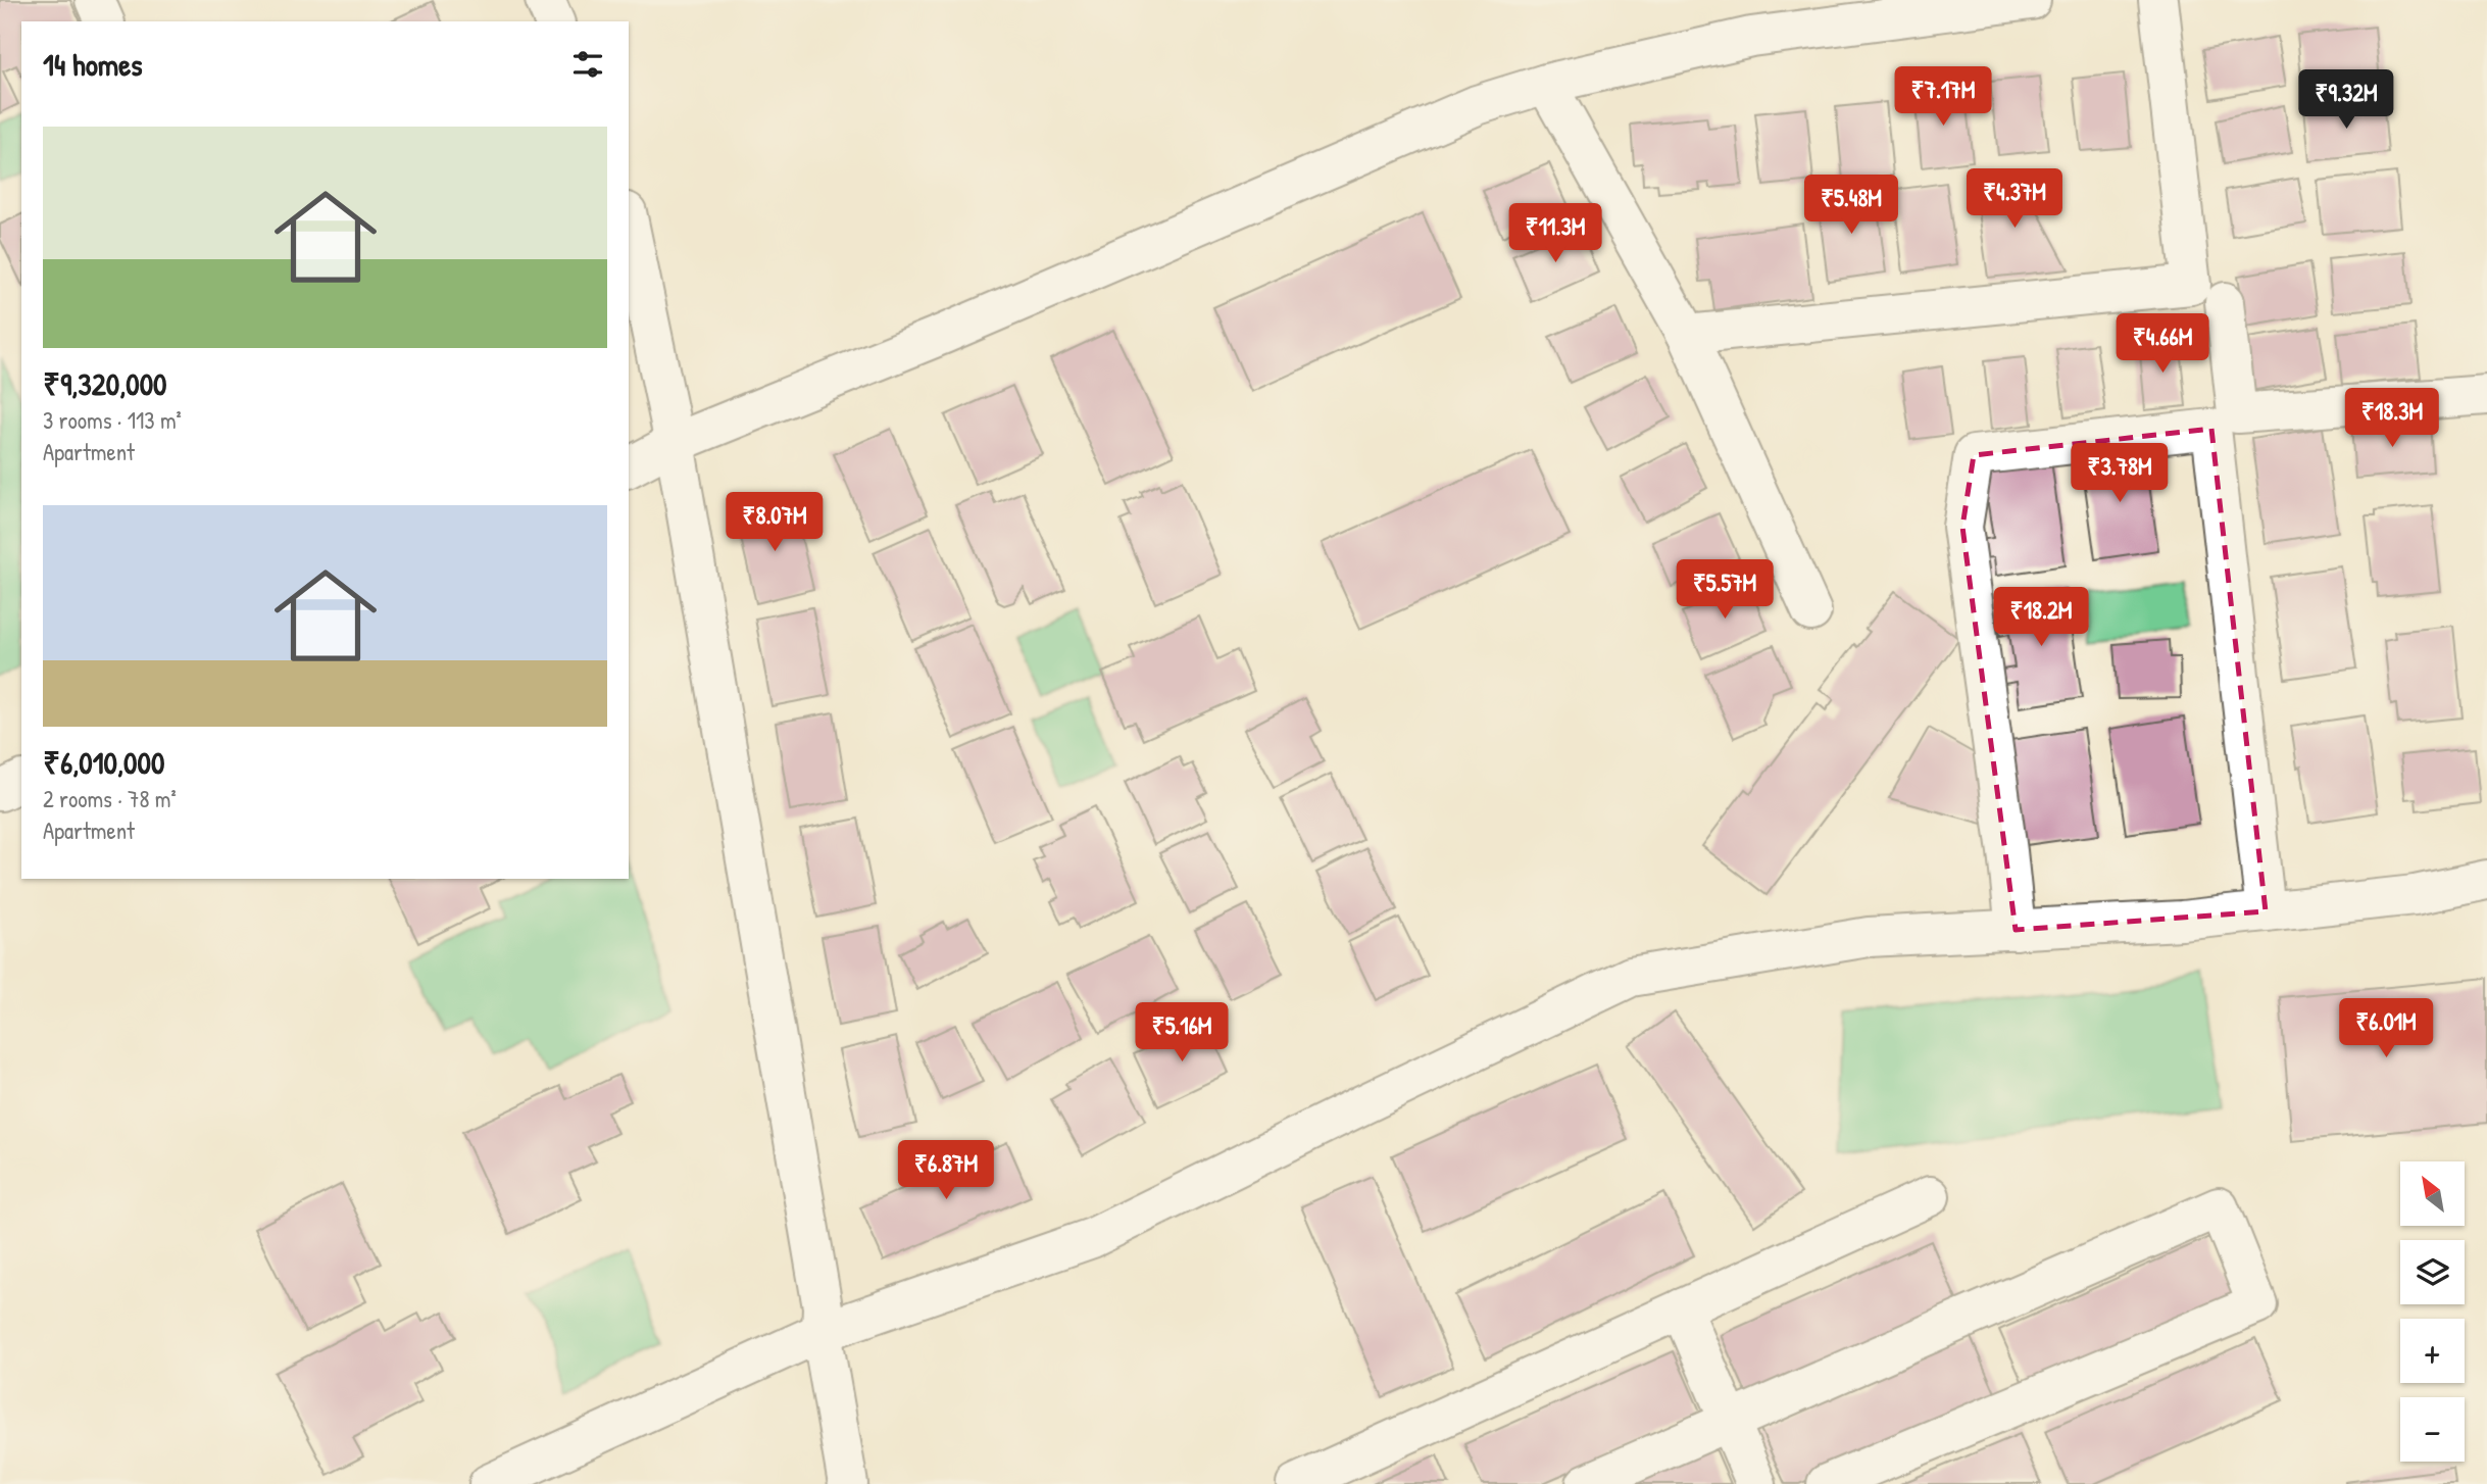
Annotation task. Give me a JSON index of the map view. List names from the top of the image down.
{
  "north": "top left",
  "page": {
    "heading": "14 homes",
    "price": [
      "₹7.17M",
      "₹9.32M",
      "₹4.37M",
      "₹5.48M",
      "₹11.3M",
      "₹4.66M",
      "₹18.3M",
      "₹3.78M",
      "₹8.07M",
      "₹5.57M",
      "₹18.2M",
      "₹6.01M",
      "₹5.16M",
      "₹6.87M"
    ],
    "list": [
      {
        "name": "₹9,320,000",
        "note": "3 rooms · 113 m² · Apartment"
      },
      {
        "name": "₹6,010,000",
        "note": "2 rooms · 78 m² · Apartment"
      }
    ],
    "map_buttons": ["+", "−"]
  }
}
